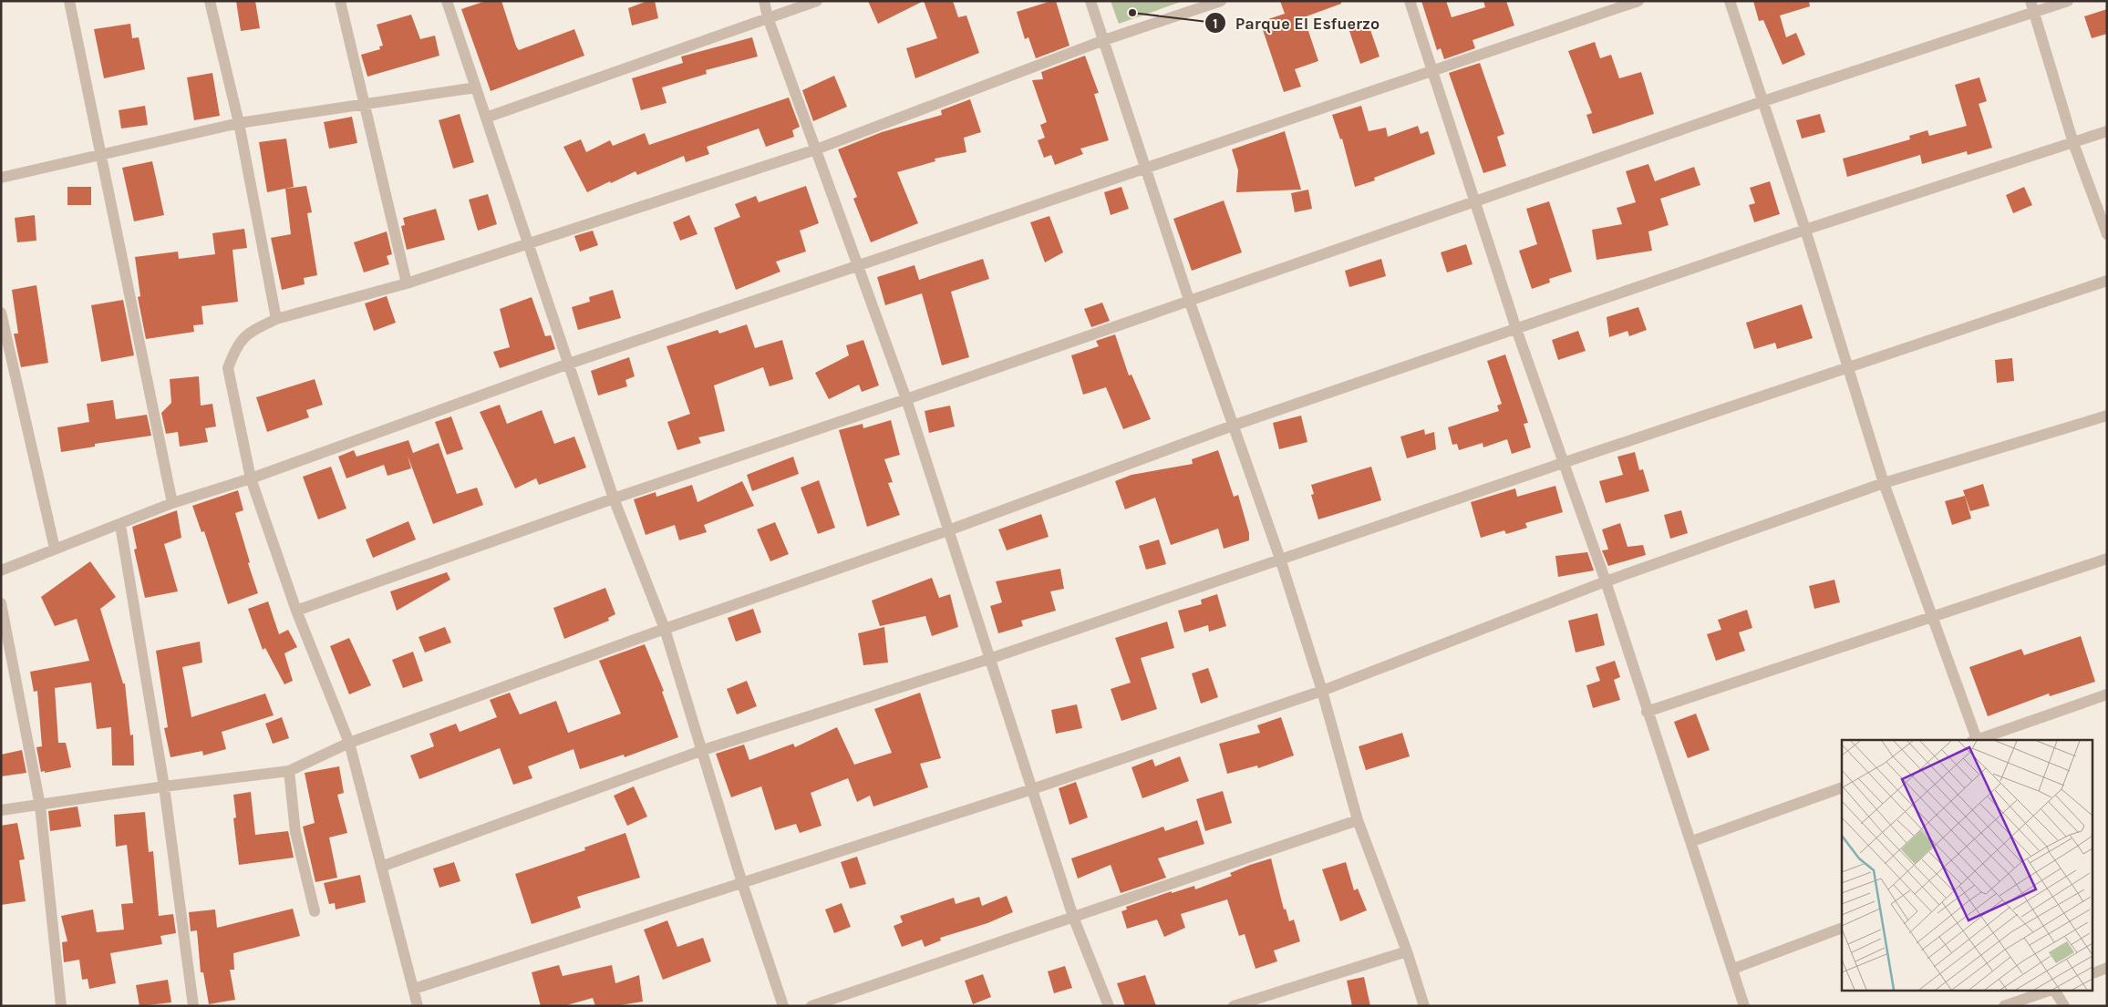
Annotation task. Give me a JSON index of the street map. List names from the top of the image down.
{
  "places": ["Parque El Esfuerzo"]
}
